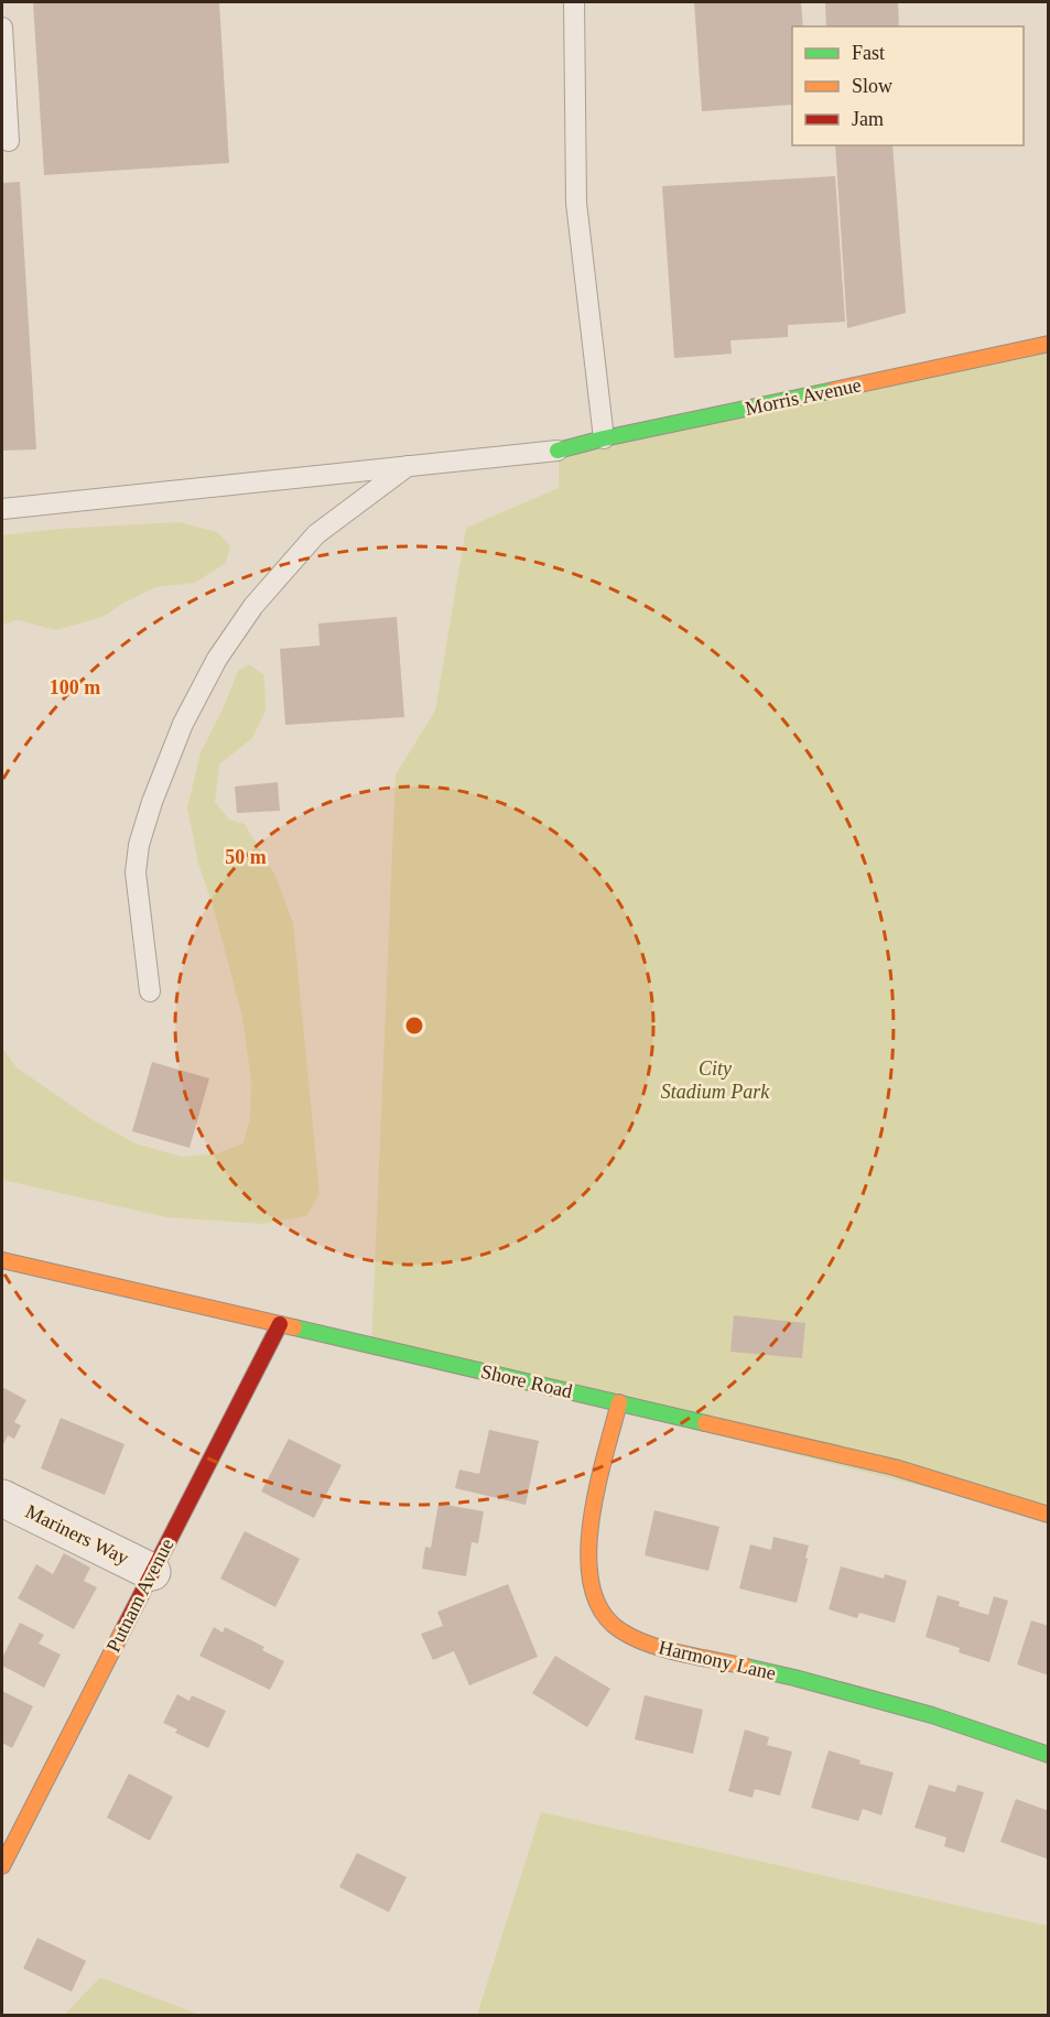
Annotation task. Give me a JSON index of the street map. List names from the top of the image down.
{
  "streets": {
    "street": [
      "Morris Avenue",
      "Shore Road",
      "Mariners Way",
      "Putnam Avenue",
      "Harmony Lane"
    ]
  },
  "crossings": [
    ["Shore Road", "Putnam Avenue"],
    ["Shore Road", "Harmony Lane"],
    ["Mariners Way", "Putnam Avenue"]
  ],
  "parks": ["City Stadium Park"],
  "legend": ["Fast", "Slow", "Jam"],
  "rings": ["100 m", "50 m"]
}
